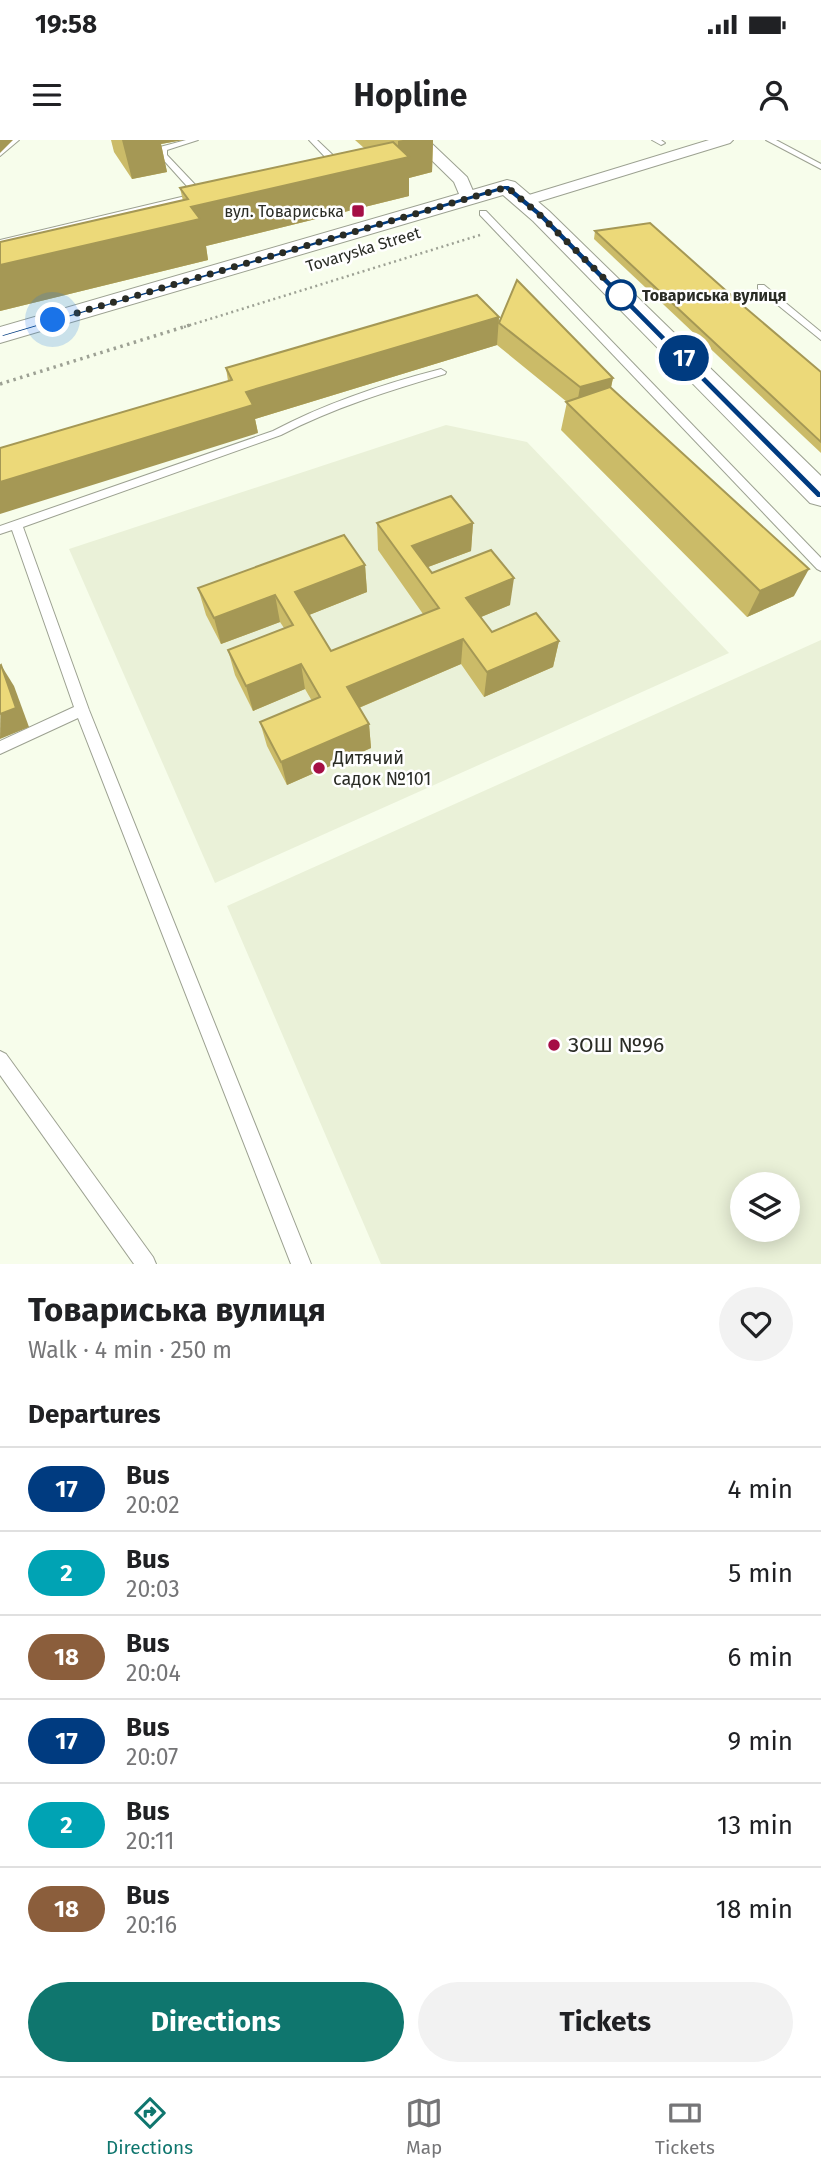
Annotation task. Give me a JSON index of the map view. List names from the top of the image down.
{
  "streets": {
    "street": ["Tovaryska Street"]
  },
  "places": {
    "transit": ["вул. Товариська"],
    "other": ["Товариська вулиця", "Дитячий садок №101", "ЗОШ №96"]
  },
  "lines": ["bus line 17"],
  "page": {
    "status": "19:58",
    "header": "Hopline",
    "on_map": "17",
    "heading": [
      ["Товариська вулиця", "Walk · 4 min · 250 m"],
      "Departures"
    ],
    "list": [
      {
        "mark": "17",
        "name": "Bus",
        "note": "20:02",
        "value": "4 min"
      },
      {
        "mark": "2",
        "name": "Bus",
        "note": "20:03",
        "value": "5 min"
      },
      {
        "mark": "18",
        "name": "Bus",
        "note": "20:04",
        "value": "6 min"
      },
      {
        "mark": "17",
        "name": "Bus",
        "note": "20:07",
        "value": "9 min"
      },
      {
        "mark": "2",
        "name": "Bus",
        "note": "20:11",
        "value": "13 min"
      },
      {
        "mark": "18",
        "name": "Bus",
        "note": "20:16",
        "value": "18 min"
      }
    ],
    "buttons": ["Directions", "Tickets"],
    "tabs": ["Directions", "Map", "Tickets"]
  }
}
